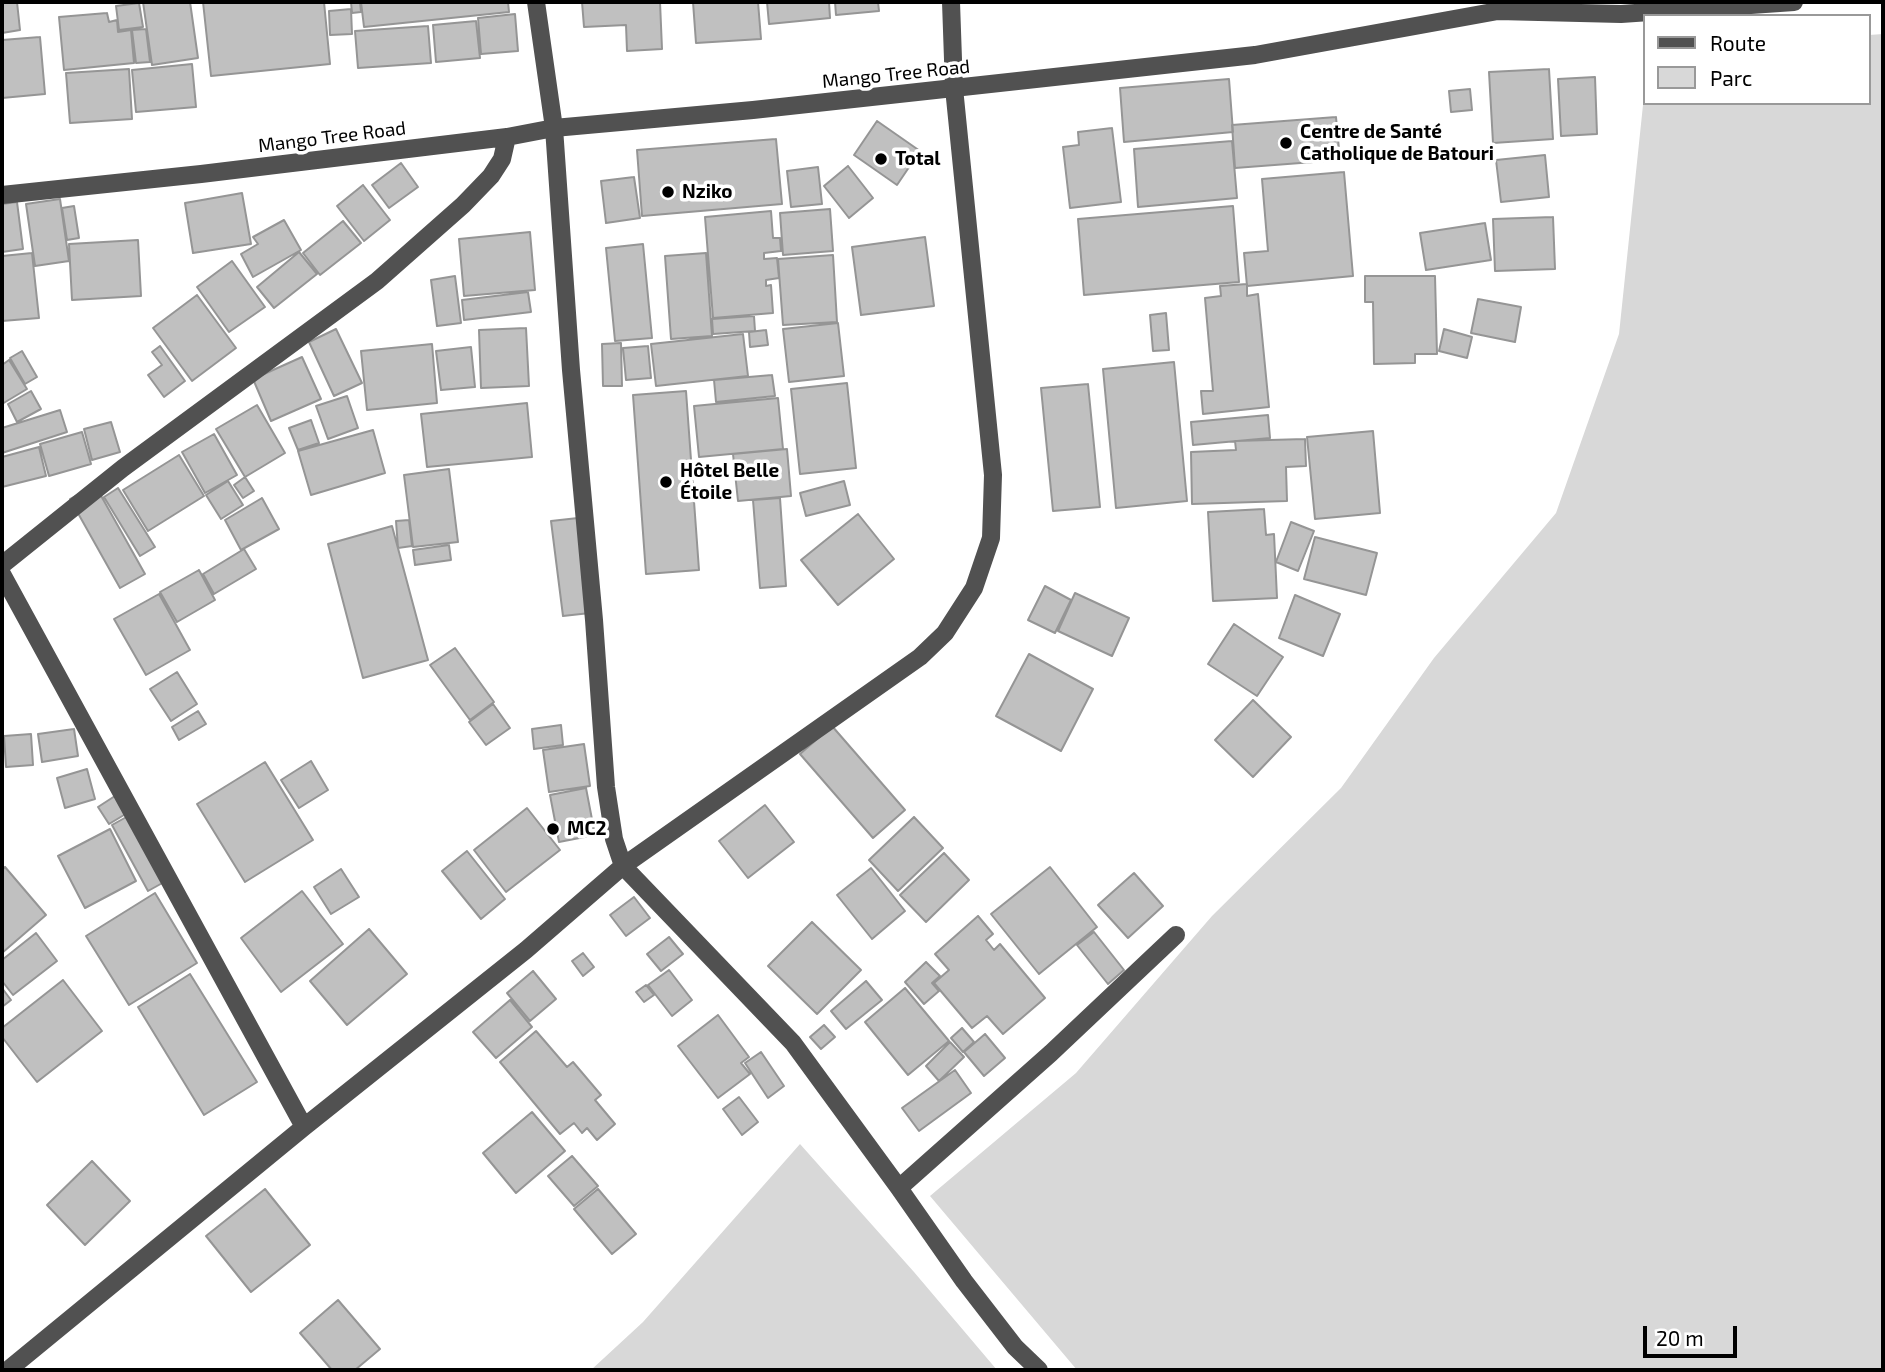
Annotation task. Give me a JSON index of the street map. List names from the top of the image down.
{
  "streets": {
    "street": ["Mango Tree Road"]
  },
  "places": [
    "Centre de Santé Catholique de Batouri",
    "Total",
    "Nziko",
    "Hôtel Belle Étoile",
    "MC2"
  ],
  "legend": ["Route", "Parc"],
  "scale_bar": "20 m"
}
